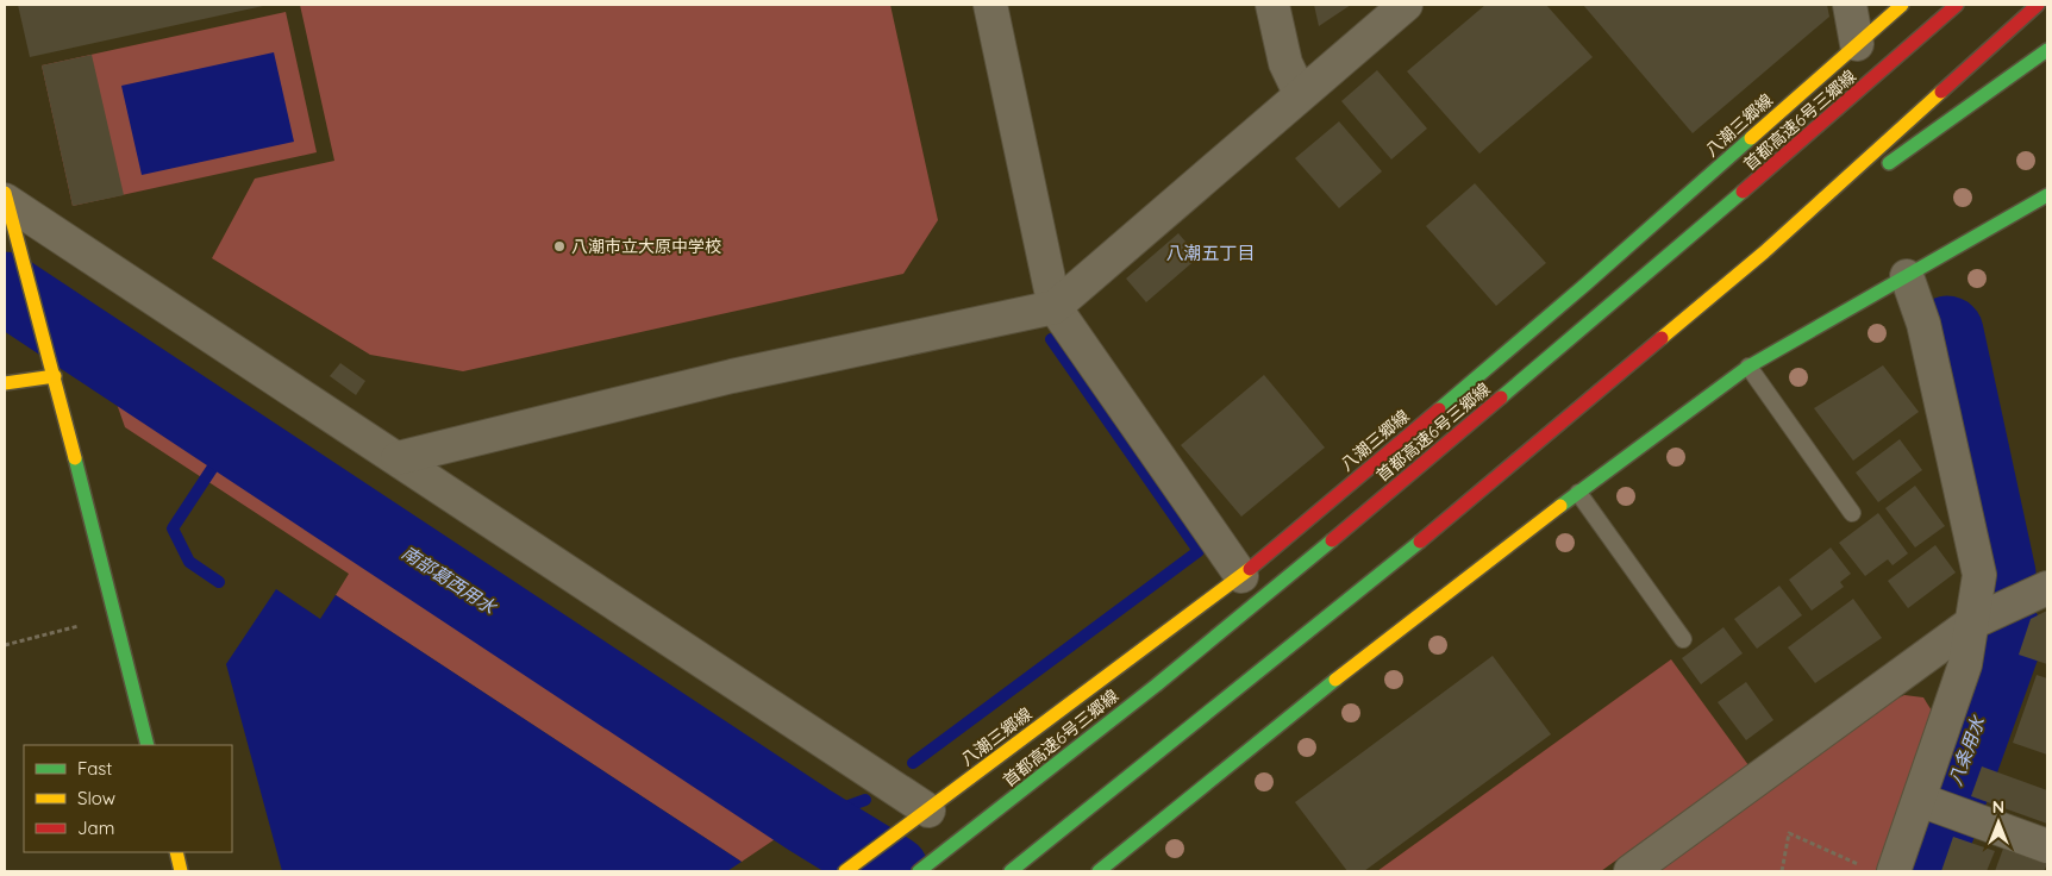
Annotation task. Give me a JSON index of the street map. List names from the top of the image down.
{
  "streets": {
    "main road": ["首都高速6号三郷線", "八潮三郷線"]
  },
  "districts": ["八潮五丁目"],
  "water": ["南部葛西用水", "八条用水"],
  "places": ["八潮市立大原中学校"],
  "legend": ["Fast", "Slow", "Jam"],
  "north": "top"
}
